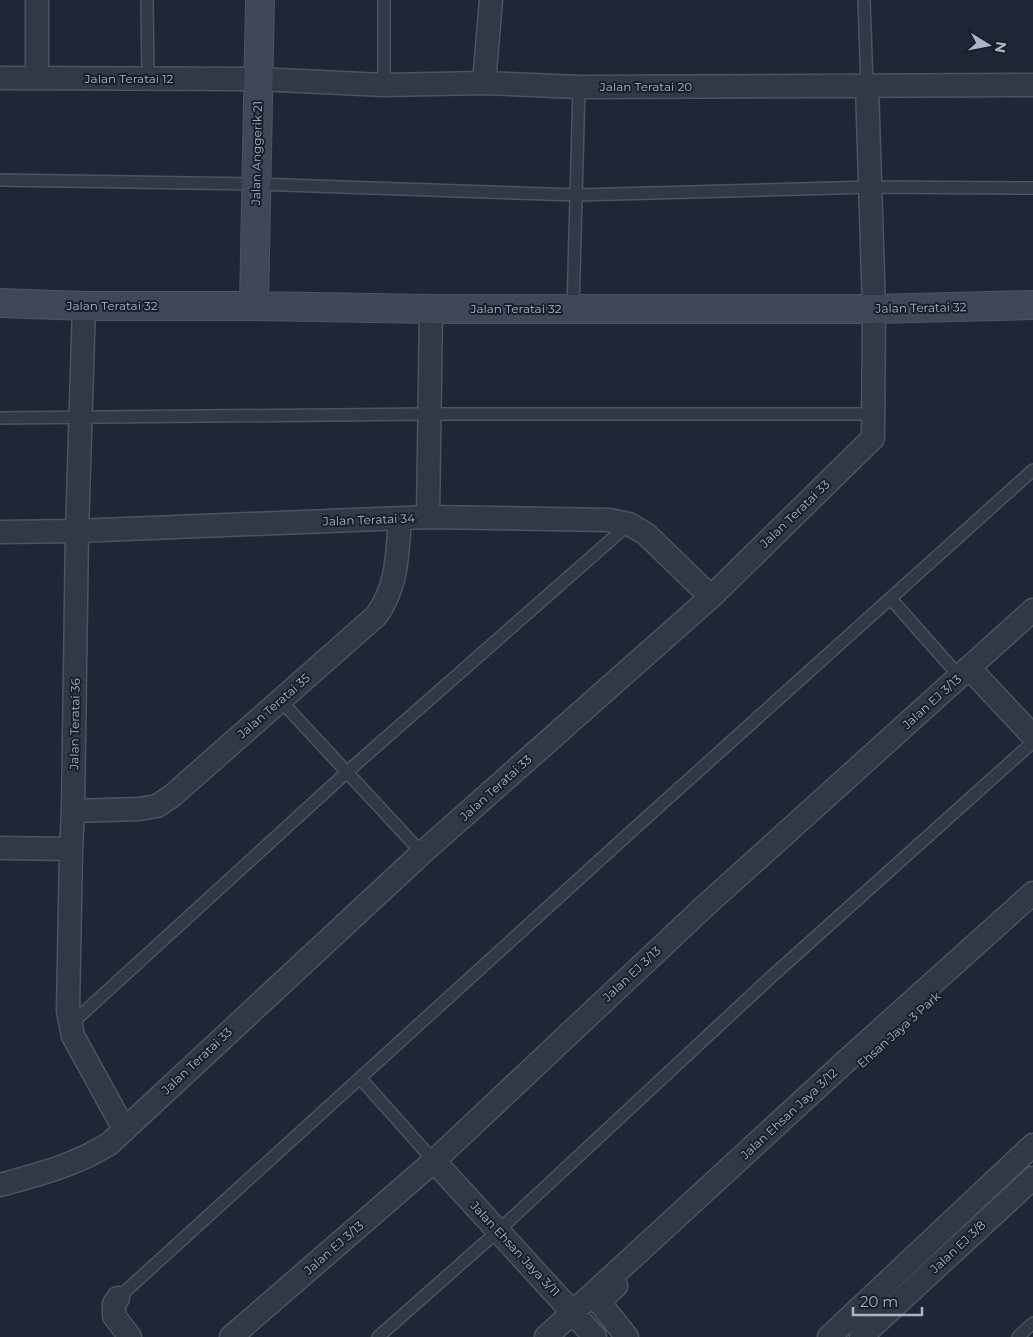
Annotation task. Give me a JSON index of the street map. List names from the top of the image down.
{
  "streets": {
    "street": [
      "Jalan Teratai 12",
      "Jalan Teratai 20",
      "Jalan Anggerik 21",
      "Jalan Teratai 32",
      "Jalan Teratai 33",
      "Jalan Teratai 34",
      "Jalan EJ 3/13",
      "Jalan Teratai 35",
      "Jalan Teratai 36",
      "Ehsan Jaya 3 Park",
      "Jalan Ehsan Jaya 3/12",
      "Jalan EJ 3/8",
      "Jalan Ehsan Jaya 3/11"
    ]
  },
  "crossings": [
    ["Jalan Teratai 12", "Jalan Teratai 20"],
    ["Jalan Teratai 12", "Jalan Anggerik 21"],
    ["Jalan Teratai 20", "Jalan Anggerik 21"],
    ["Jalan Teratai 20", "Jalan Teratai 33"],
    ["Jalan Anggerik 21", "Jalan Teratai 32"],
    ["Jalan Teratai 32", "Jalan Teratai 33"],
    ["Jalan Teratai 32", "Jalan Teratai 36"],
    ["Jalan Teratai 33", "Jalan Teratai 34"],
    ["Jalan Teratai 33", "Jalan Teratai 36"],
    ["Jalan Teratai 34", "Jalan Teratai 35"],
    ["Jalan Teratai 34", "Jalan Teratai 36"],
    ["Jalan EJ 3/13", "Jalan Ehsan Jaya 3/11"],
    ["Jalan Teratai 35", "Jalan Teratai 36"],
    ["Jalan Ehsan Jaya 3/12", "Jalan Ehsan Jaya 3/11"]
  ],
  "scale_bar": "20 m",
  "north": "right"
}
